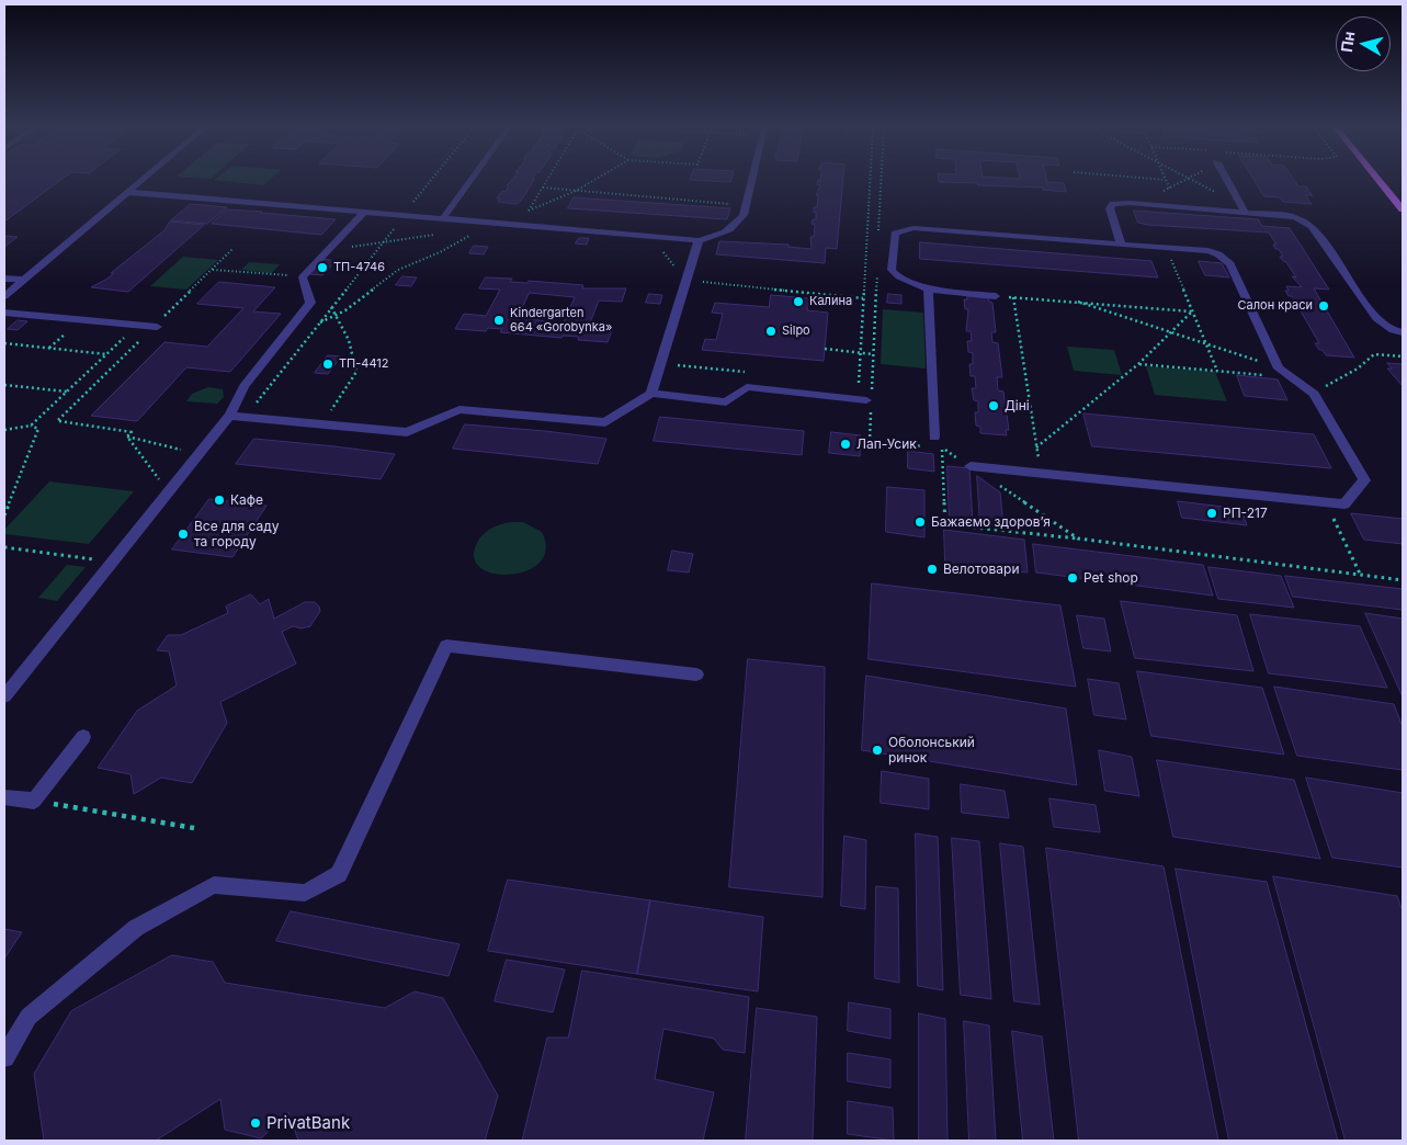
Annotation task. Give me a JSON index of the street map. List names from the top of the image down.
{
  "places": [
    "ТП-4746",
    "Калина",
    "Салон краси",
    "Kindergarten 664 «Gorobynka»",
    "Silpo",
    "ТП-4412",
    "Діні",
    "Лап-Усик",
    "Кафе",
    "РП-217",
    "Бажаємо здоровʼя",
    "Все для саду та городу",
    "Велотовари",
    "Pet shop",
    "Оболонський ринок",
    "PrivatBank"
  ],
  "north": "left"
}
